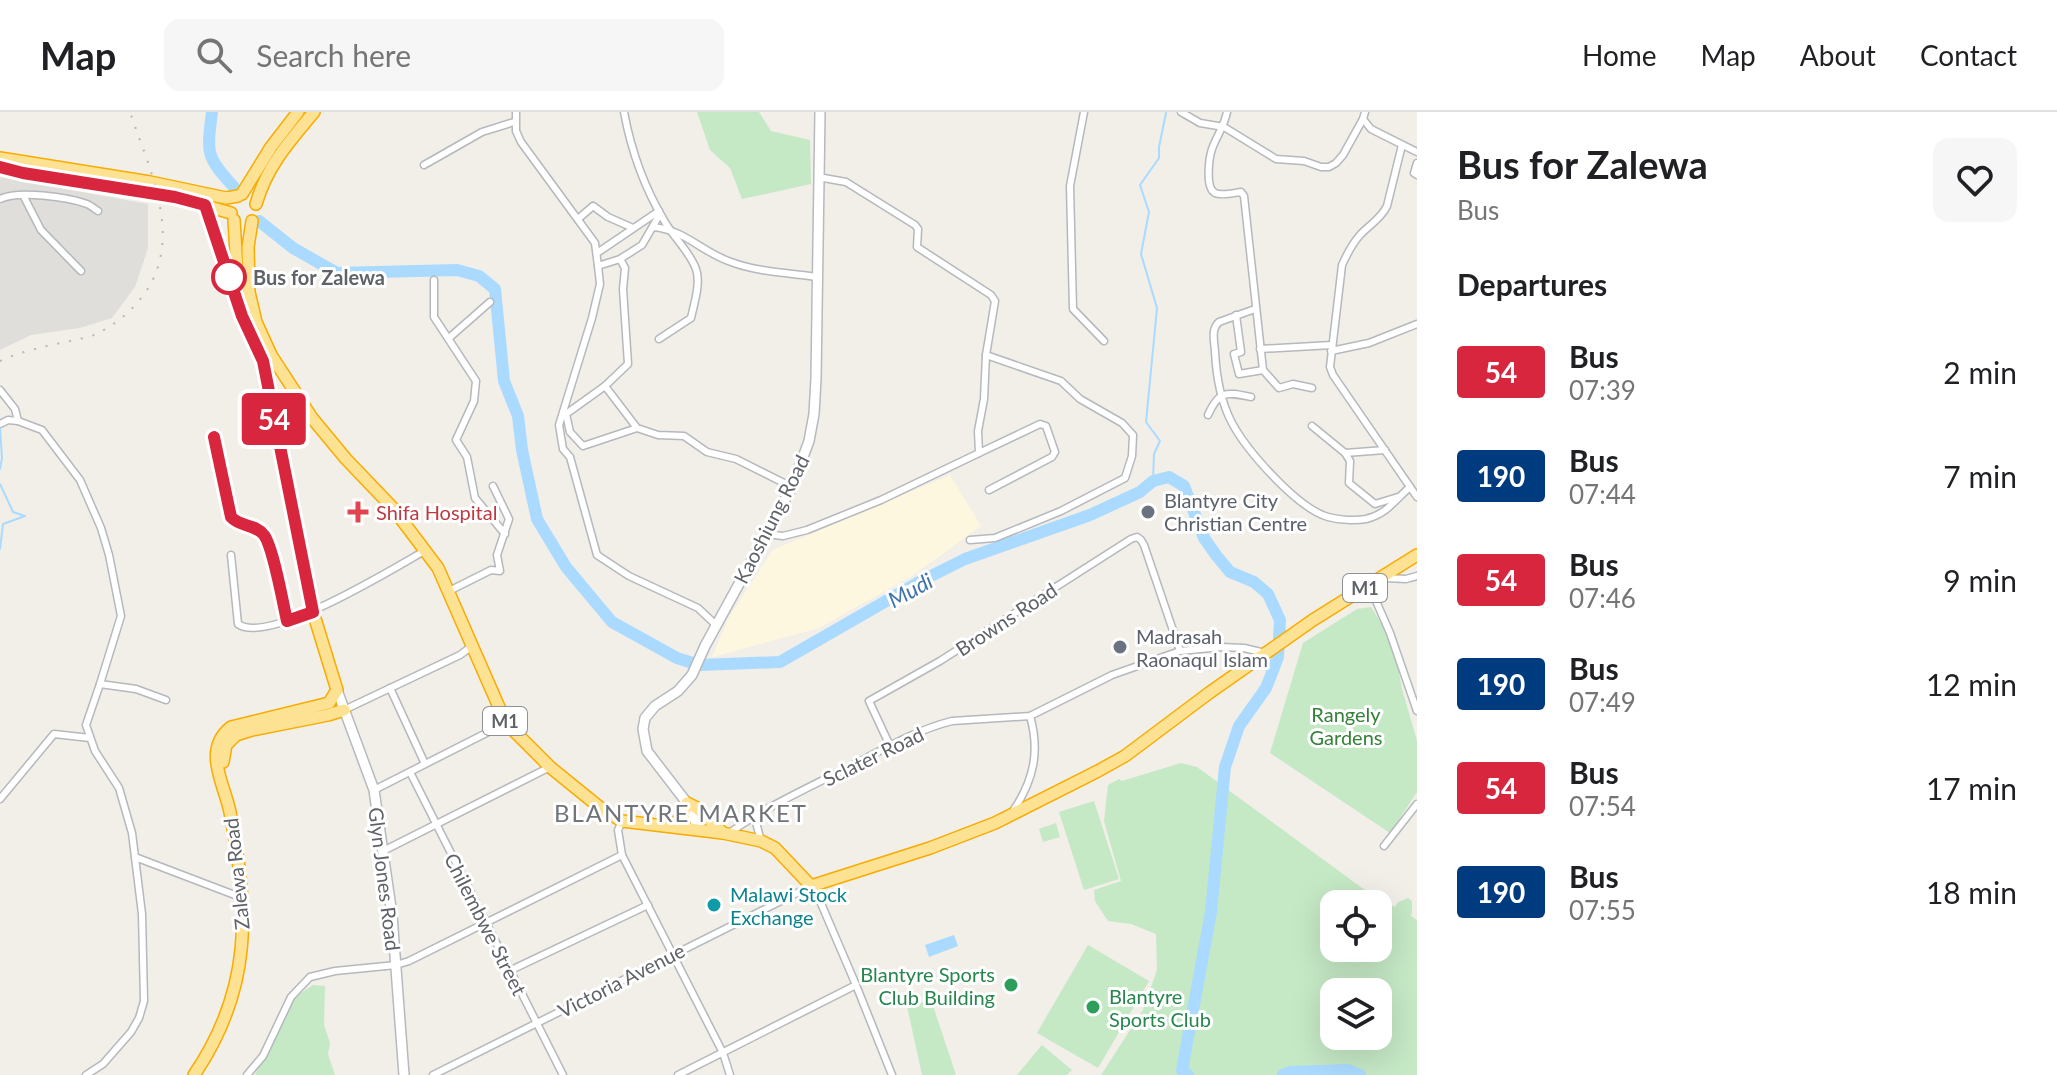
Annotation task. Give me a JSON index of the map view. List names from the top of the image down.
{
  "streets": {
    "highway": ["M1", "Zalewa Road"],
    "street": [
      "Kaoshiung Road",
      "Browns Road",
      "Sclater Road",
      "Glyn Jones Road",
      "Chilembwe Street",
      "Victoria Avenue"
    ]
  },
  "crossings": [
    ["Kaoshiung Road", "M1"],
    ["M1", "Sclater Road"],
    ["M1", "Victoria Avenue"],
    ["Browns Road", "Sclater Road"],
    ["Zalewa Road", "Glyn Jones Road"],
    ["Chilembwe Street", "Victoria Avenue"]
  ],
  "districts": ["BLANTYRE MARKET"],
  "water": ["Mudi"],
  "parks": ["Rangely Gardens"],
  "places": {
    "other": [
      "Bus for Zalewa",
      "Blantyre City Christian Centre",
      "Madrasah Raonaqul Islam",
      "Malawi Stock Exchange",
      "Blantyre Sports Club Building",
      "Blantyre Sports Club"
    ],
    "health": ["Shifa Hospital"]
  },
  "lines": ["bus line 54"],
  "page": {
    "header": "Map",
    "search": "Search here",
    "nav": [
      "Home",
      "Map",
      "About",
      "Contact"
    ],
    "on_map": "54",
    "heading": [
      ["Bus for Zalewa", "Bus"],
      "Departures"
    ],
    "list": [
      {
        "mark": "54",
        "name": "Bus",
        "note": "07:39",
        "value": "2 min"
      },
      {
        "mark": "190",
        "name": "Bus",
        "note": "07:44",
        "value": "7 min"
      },
      {
        "mark": "54",
        "name": "Bus",
        "note": "07:46",
        "value": "9 min"
      },
      {
        "mark": "190",
        "name": "Bus",
        "note": "07:49",
        "value": "12 min"
      },
      {
        "mark": "54",
        "name": "Bus",
        "note": "07:54",
        "value": "17 min"
      },
      {
        "mark": "190",
        "name": "Bus",
        "note": "07:55",
        "value": "18 min"
      }
    ]
  }
}
